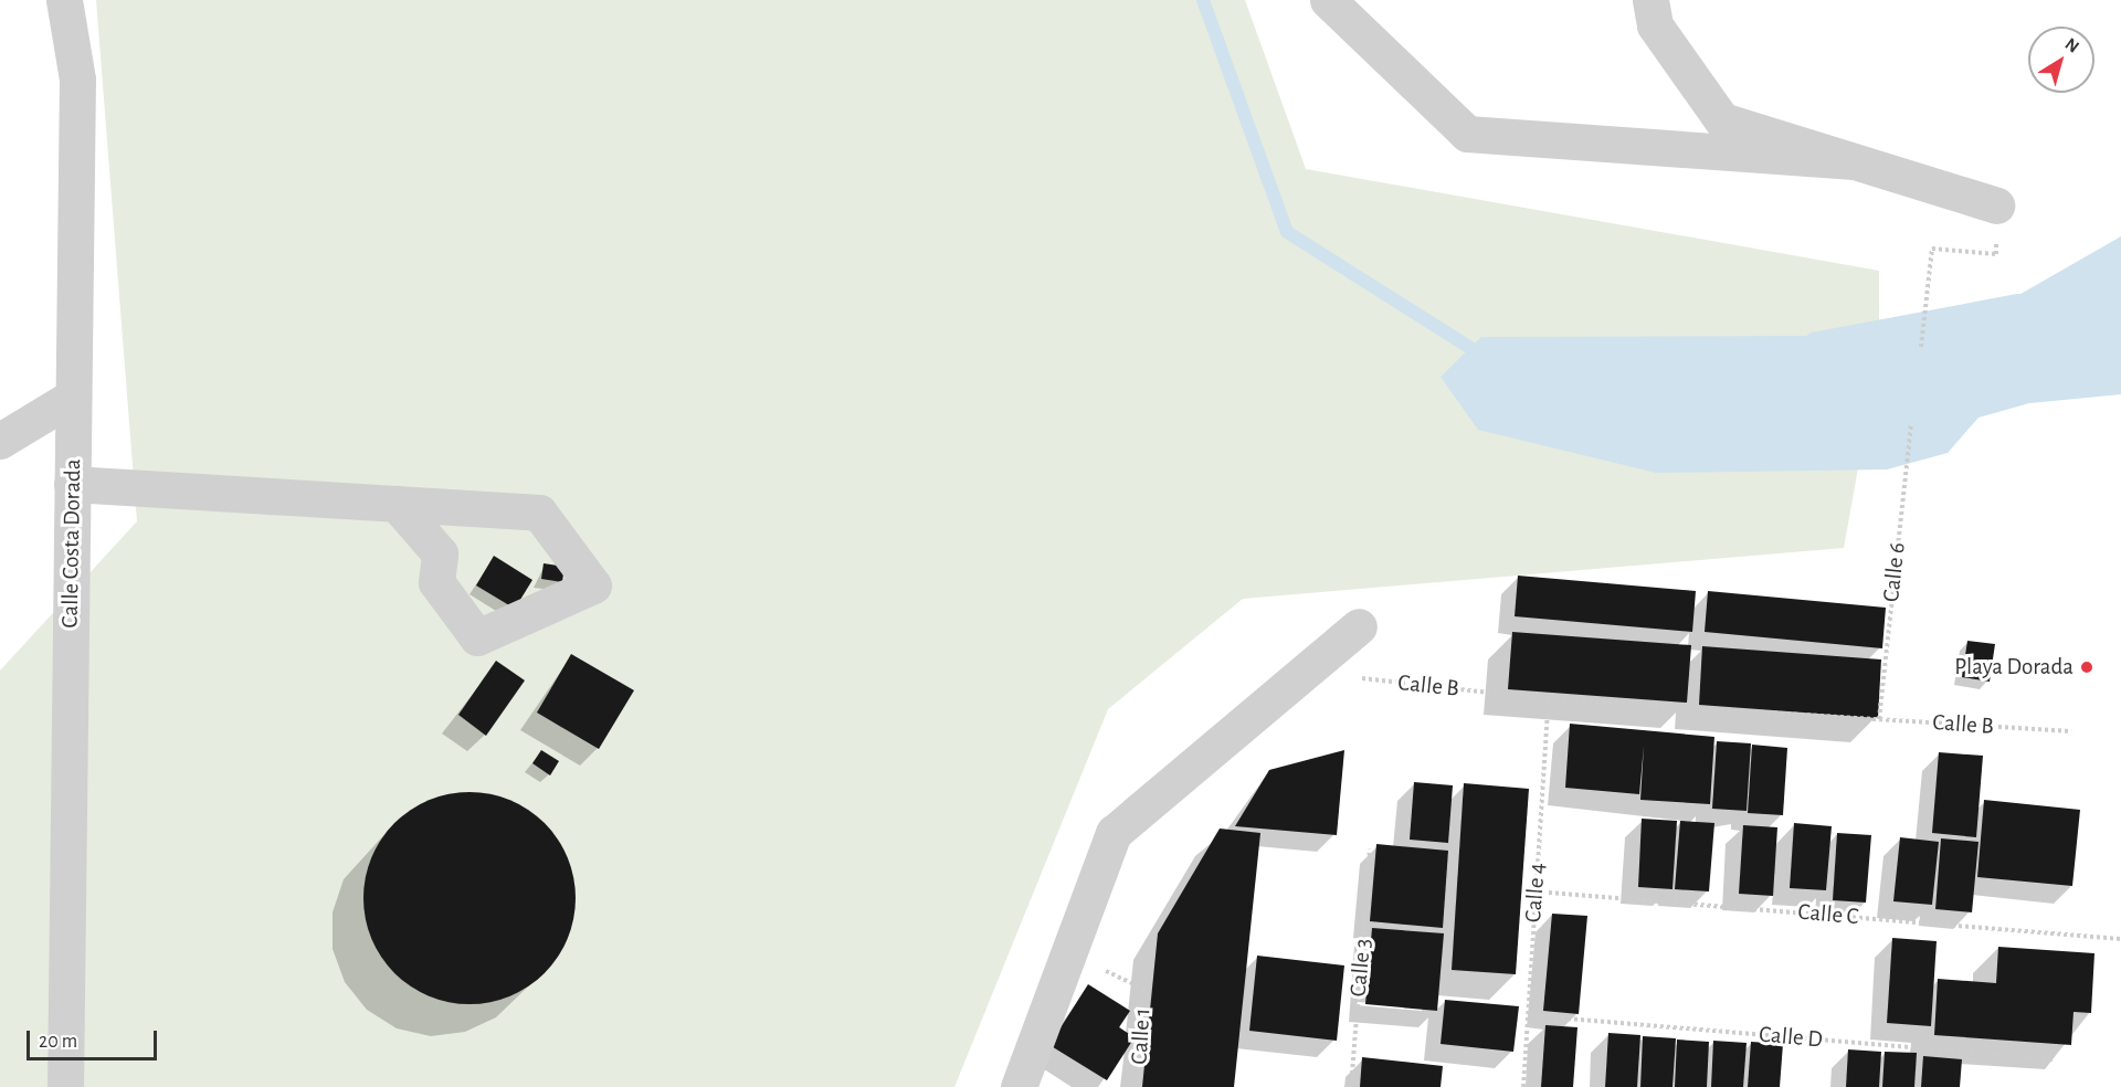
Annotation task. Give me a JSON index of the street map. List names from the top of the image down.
{
  "streets": {
    "street": ["Calle Costa Dorada"],
    "path": [
      "Calle 6",
      "Calle B",
      "Calle 4",
      "Calle C",
      "Calle 3",
      "Calle 1",
      "Calle D"
    ]
  },
  "crossings": [
    ["Calle 6", "Calle B"],
    ["Calle B", "Calle 4"],
    ["Calle 4", "Calle C"],
    ["Calle 4", "Calle D"]
  ],
  "places": ["Playa Dorada"],
  "scale_bar": "20 m",
  "north": "top right"
}
